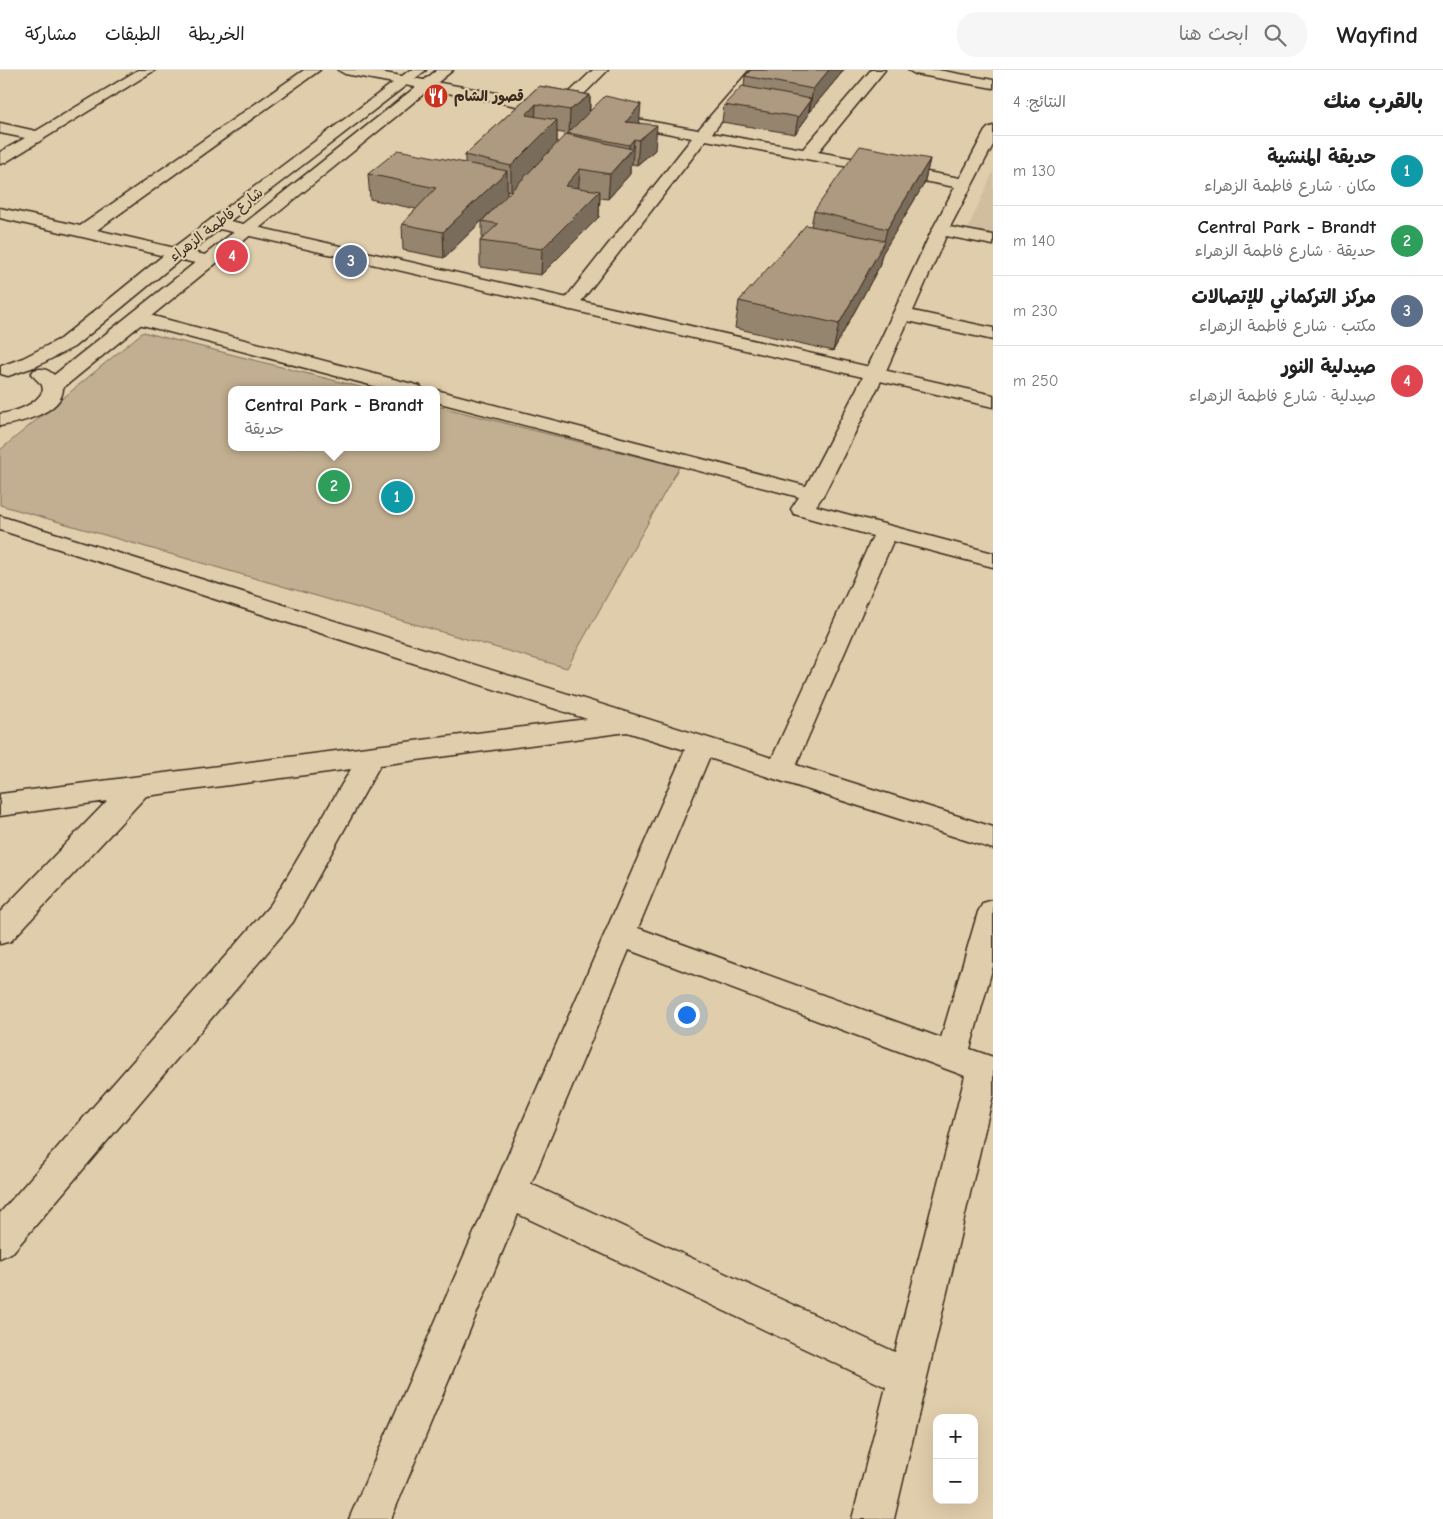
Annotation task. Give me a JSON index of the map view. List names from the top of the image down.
{
  "streets": {
    "street": ["شارع فاطمة الزهراء"]
  },
  "places": {
    "restaurant": ["قصور الشام"]
  },
  "page": {
    "header": "Wayfind",
    "search": "ابحث هنا",
    "nav": ["الخريطة", "الطبقات", "مشاركة"],
    "heading": ["بالقرب منك", "النتائج: 4"],
    "list": [
      {
        "mark": "1",
        "name": "حديقة المنشية",
        "note": "مكان · شارع فاطمة الزهراء",
        "value": "130 m"
      },
      {
        "mark": "2",
        "name": "Central Park - Brandt",
        "note": "حديقة · شارع فاطمة الزهراء",
        "value": "140 m"
      },
      {
        "mark": "3",
        "name": "مركز التركماني للإتصالات",
        "note": "مكتب · شارع فاطمة الزهراء",
        "value": "230 m"
      },
      {
        "mark": "4",
        "name": "صيدلية النور",
        "note": "صيدلية · شارع فاطمة الزهراء",
        "value": "250 m"
      }
    ],
    "pins": [
      "4",
      "3",
      "2",
      "1"
    ],
    "popup": ["Central Park - Brandt", "حديقة"],
    "map_buttons": ["+", "−"]
  }
}
